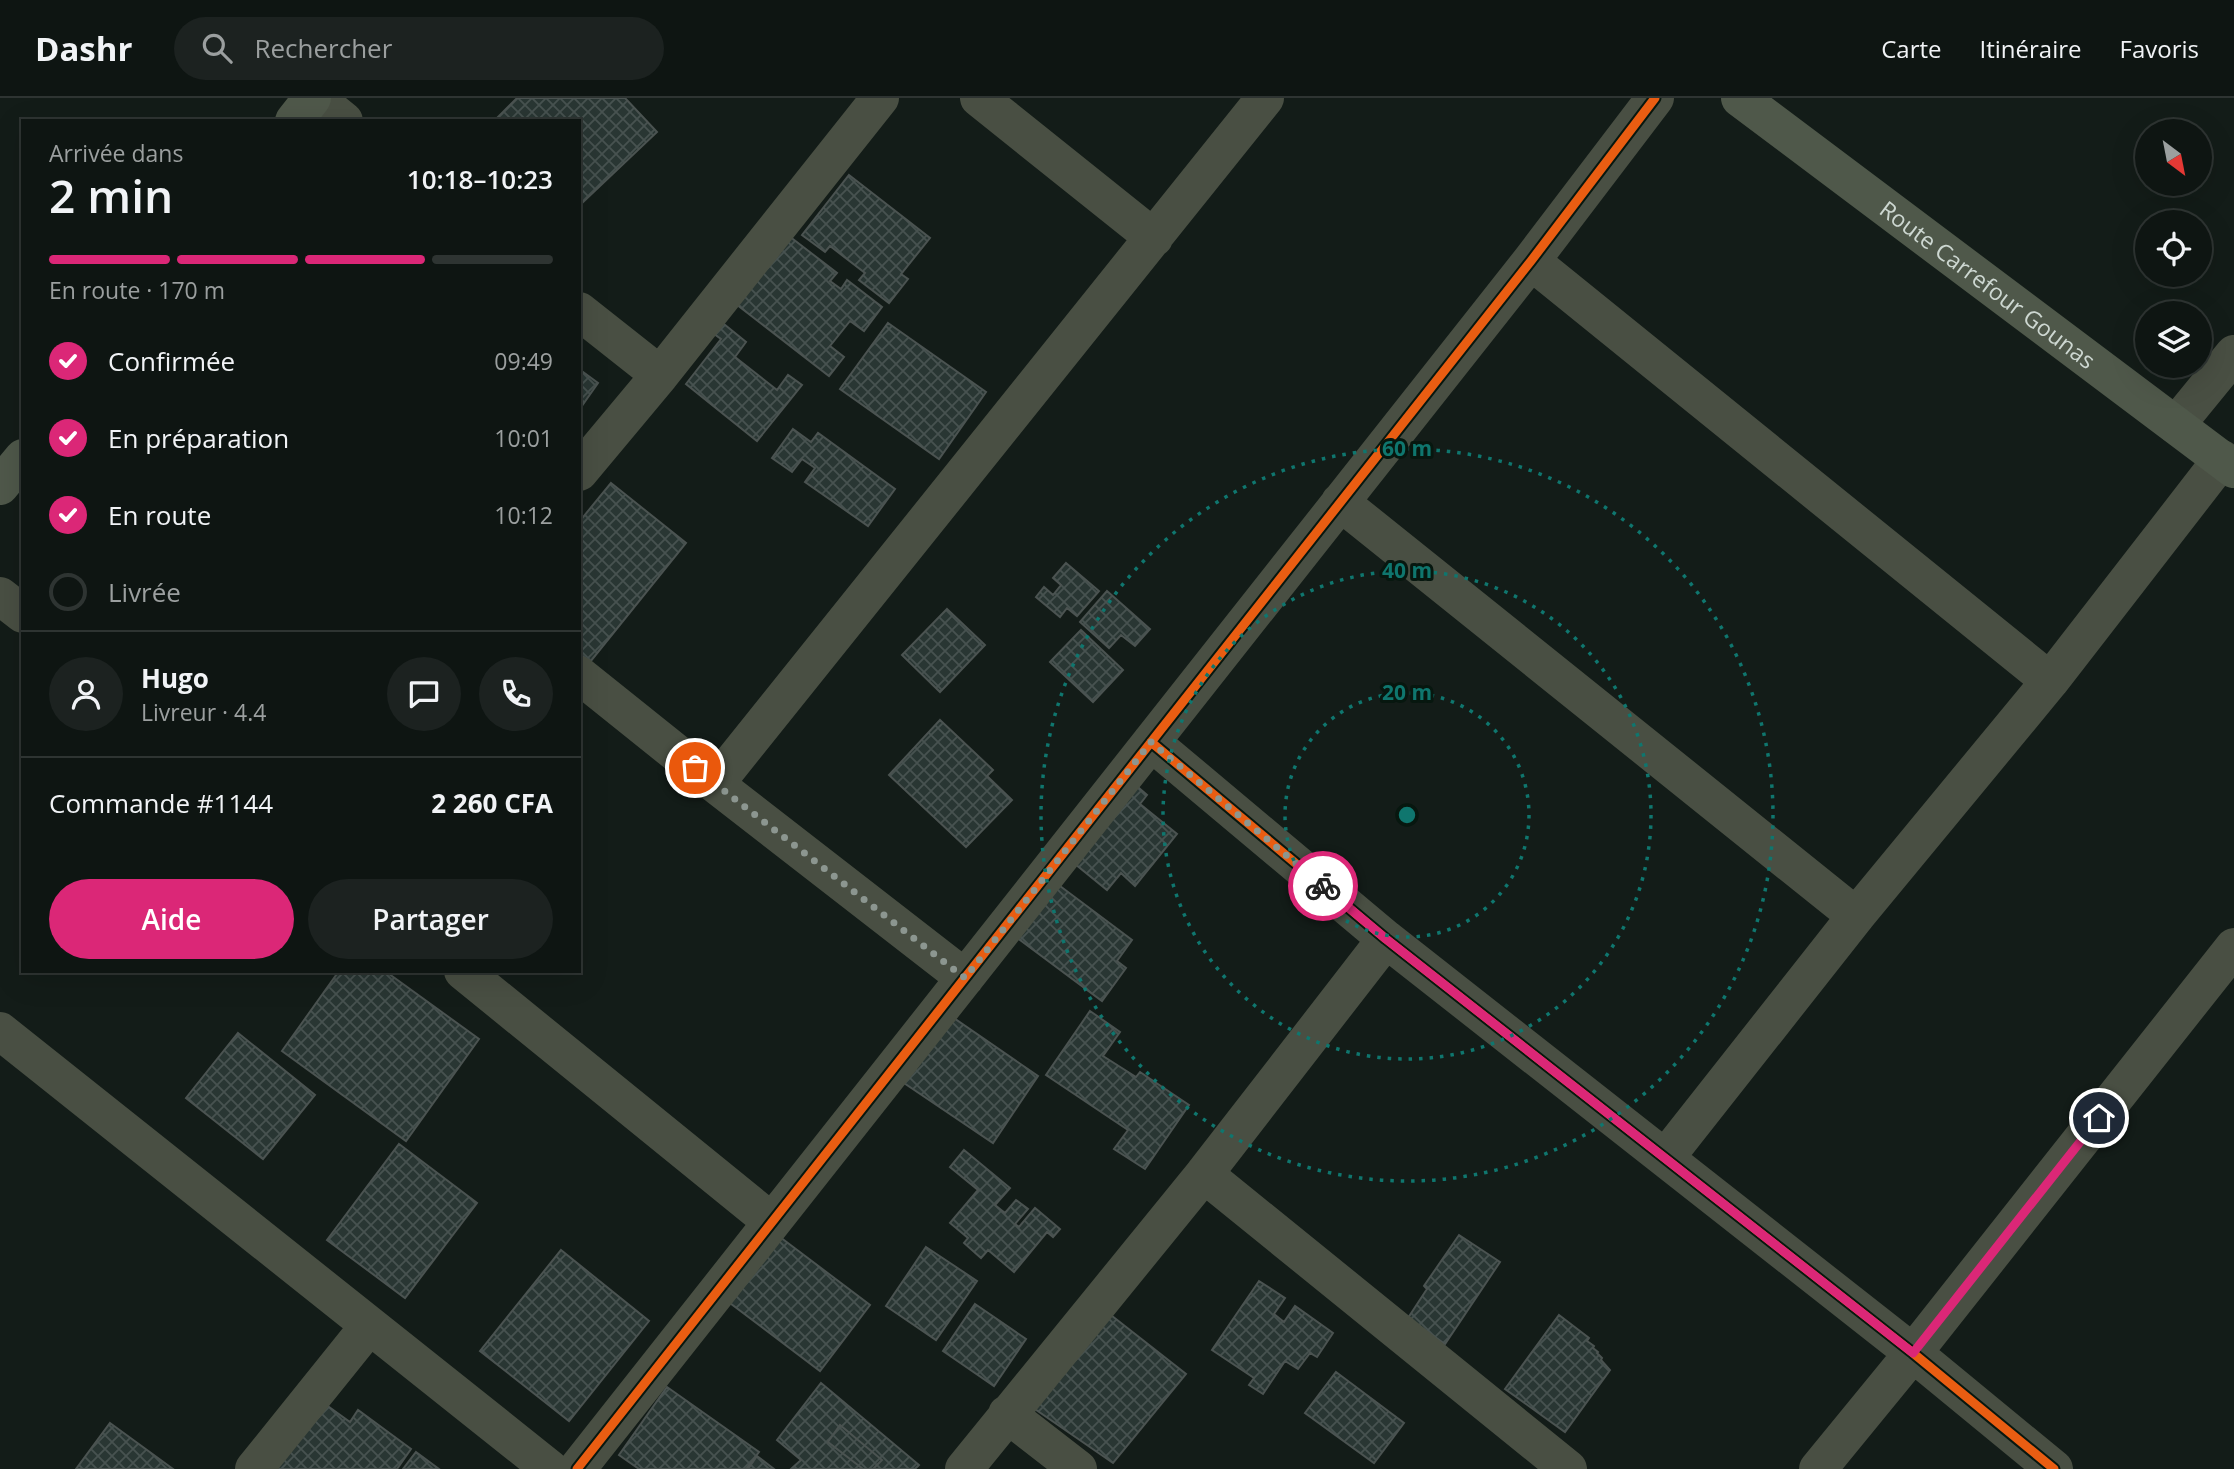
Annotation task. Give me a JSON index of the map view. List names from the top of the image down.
{
  "streets": {
    "main road": ["Route Carrefour Gounas"]
  },
  "north": "bottom right",
  "page": {
    "header": "Dashr",
    "search": "Rechercher",
    "nav": ["Carte", "Itinéraire", "Favoris"],
    "heading": ["2 min", "Arrivée dans", "10:18–10:23"],
    "panel": [
      "Hugo",
      "Livreur · 4.4",
      "Commande #1144",
      "2 260 CFA"
    ],
    "bar": "En route · 170 m",
    "list": [
      ["Confirmée", "09:49"],
      ["En préparation", "10:01"],
      ["En route", "10:12"],
      "Livrée"
    ],
    "buttons": ["Aide", "Partager"]
  },
  "rings": ["60 m", "40 m", "20 m"]
}
